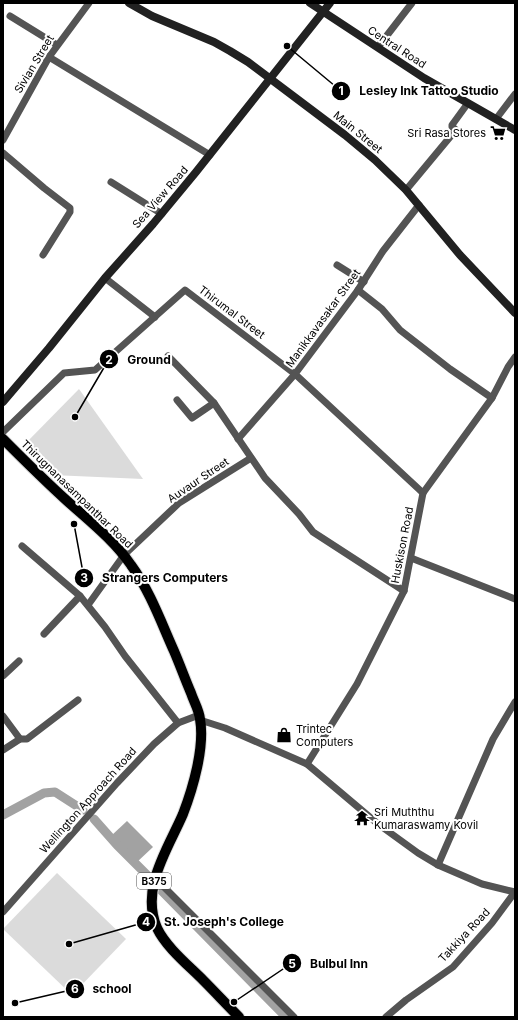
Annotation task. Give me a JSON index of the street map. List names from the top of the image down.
{
  "streets": {
    "main road": [
      "Central Road",
      "Main Street",
      "Sea View Road",
      "Thirugnanasampanthar Road",
      "B375"
    ],
    "street": [
      "Sivian Street",
      "Thirumal Street",
      "Manikkavasakar Street",
      "Auvaur Street",
      "Huskison Road",
      "Wellington Approach Road",
      "Takkiya Road"
    ]
  },
  "crossings": [
    ["Central Road", "Sea View Road"],
    ["Main Street", "Sea View Road"],
    ["Main Street", "Manikkavasakar Street"],
    ["Thirumal Street", "Manikkavasakar Street"],
    ["Thirumal Street", "Huskison Road"],
    ["Auvaur Street", "Thirugnanasampanthar Road"],
    ["Thirugnanasampanthar Road", "Wellington Approach Road"],
    ["Thirugnanasampanthar Road", "B375"],
    ["Wellington Approach Road", "B375"]
  ],
  "places": {
    "other": [
      "Lesley Ink Tattoo Studio",
      "Ground",
      "Strangers Computers",
      "St. Joseph's College",
      "Bulbul Inn",
      "school"
    ],
    "supermarket": ["Sri Rasa Stores"],
    "shop": ["Trintec Computers"],
    "temple": ["Sri Muththu Kumaraswamy Kovil"]
  }
}
